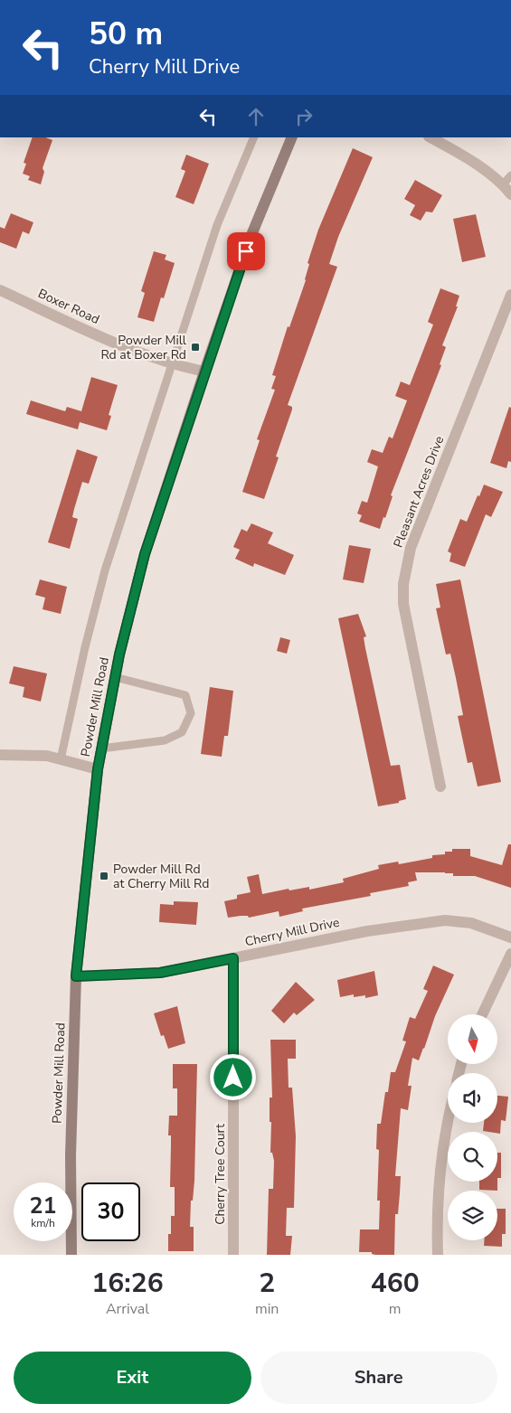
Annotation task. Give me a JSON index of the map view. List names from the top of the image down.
{
  "streets": {
    "main road": ["Powder Mill Road"],
    "street": [
      "Boxer Road",
      "Pleasant Acres Drive",
      "Cherry Mill Drive",
      "Cherry Tree Court"
    ]
  },
  "crossings": [
    ["Boxer Road", "Powder Mill Road"],
    ["Powder Mill Road", "Cherry Mill Drive"],
    ["Cherry Mill Drive", "Cherry Tree Court"]
  ],
  "places": {
    "transit": ["Powder Mill Rd at Boxer Rd", "Powder Mill Rd at Cherry Mill Rd"]
  },
  "north": "bottom",
  "page": {
    "turn": ["50 m", "Cherry Mill Drive"],
    "speed": "21 km/h",
    "limit": "30",
    "eta": [
      "16:26",
      "Arrival",
      "2",
      "min",
      "460",
      "m"
    ],
    "buttons": ["Exit", "Share"]
  }
}
